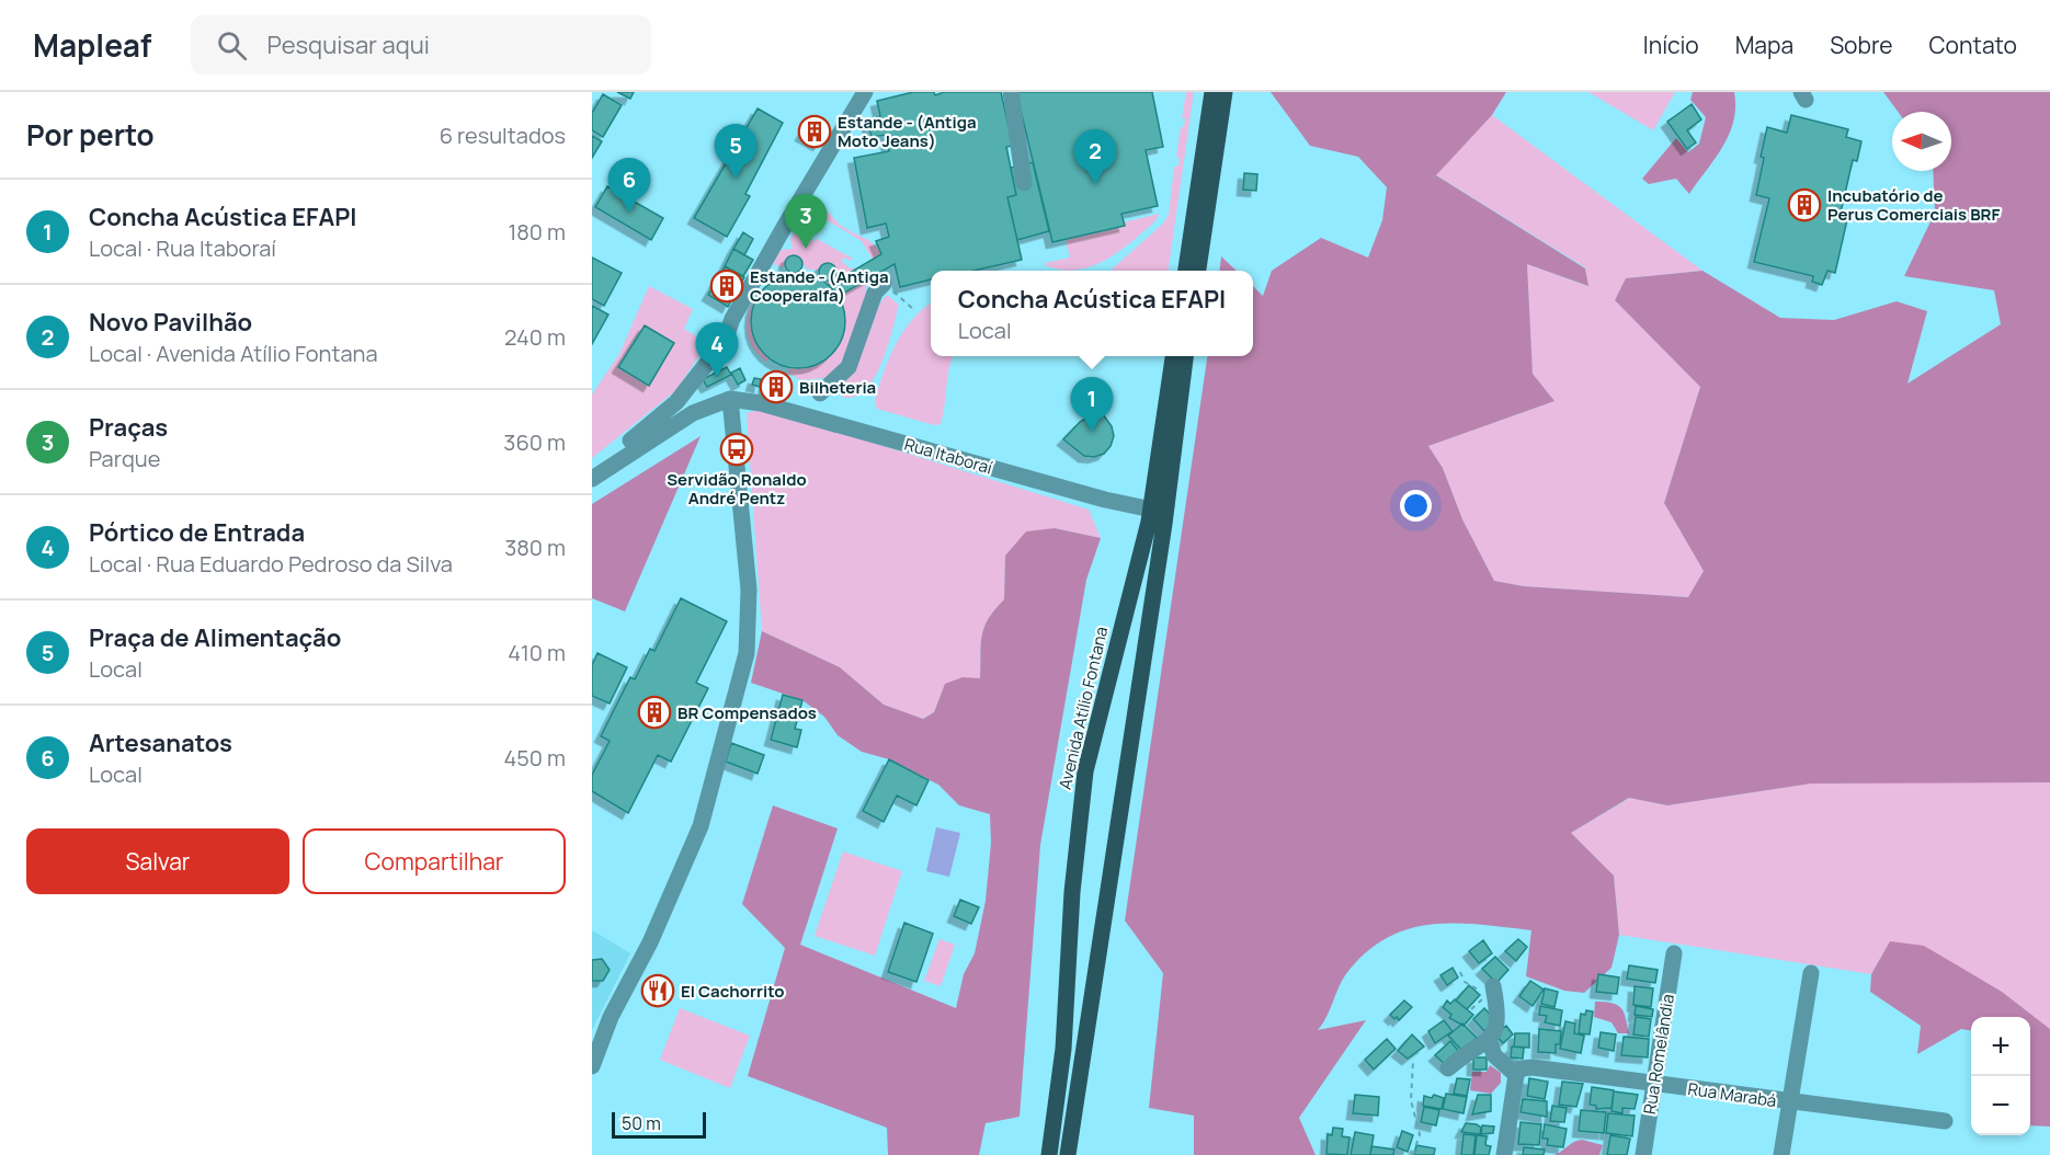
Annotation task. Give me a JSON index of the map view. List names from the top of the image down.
{
  "streets": {
    "main road": ["Avenida Atílio Fontana"],
    "street": ["Rua Itaboraí", "Rua Romelândia", "Rua Marabá"]
  },
  "crossings": [
    ["Rua Itaboraí", "Avenida Atílio Fontana"],
    ["Rua Romelândia", "Rua Marabá"]
  ],
  "places": {
    "building": [
      "Estande - (Antiga Moto Jeans)",
      "Incubatório de Perus Comerciais BRF",
      "Estande - (Antiga Cooperalfa)",
      "Bilheteria",
      "BR Compensados"
    ],
    "bus stop": ["Servidão Ronaldo André Pentz"],
    "restaurant": ["El Cachorrito"]
  },
  "scale_bar": "50 m",
  "north": "left",
  "page": {
    "header": "Mapleaf",
    "search": "Pesquisar aqui",
    "nav": [
      "Início",
      "Mapa",
      "Sobre",
      "Contato"
    ],
    "heading": ["Por perto", "6 resultados"],
    "pins": [
      "5",
      "2",
      "6",
      "3",
      "4",
      "1"
    ],
    "list": [
      {
        "mark": "1",
        "name": "Concha Acústica EFAPI",
        "note": "Local · Rua Itaboraí",
        "value": "180 m"
      },
      {
        "mark": "2",
        "name": "Novo Pavilhão",
        "note": "Local · Avenida Atílio Fontana",
        "value": "240 m"
      },
      {
        "mark": "3",
        "name": "Praças",
        "note": "Parque",
        "value": "360 m"
      },
      {
        "mark": "4",
        "name": "Pórtico de Entrada",
        "note": "Local · Rua Eduardo Pedroso da Silva",
        "value": "380 m"
      },
      {
        "mark": "5",
        "name": "Praça de Alimentação",
        "note": "Local",
        "value": "410 m"
      },
      {
        "mark": "6",
        "name": "Artesanatos",
        "note": "Local",
        "value": "450 m"
      }
    ],
    "popup": ["Concha Acústica EFAPI", "Local"],
    "buttons": ["Salvar", "Compartilhar"],
    "map_buttons": ["+", "−"],
    "scale": "50 m"
  }
}
